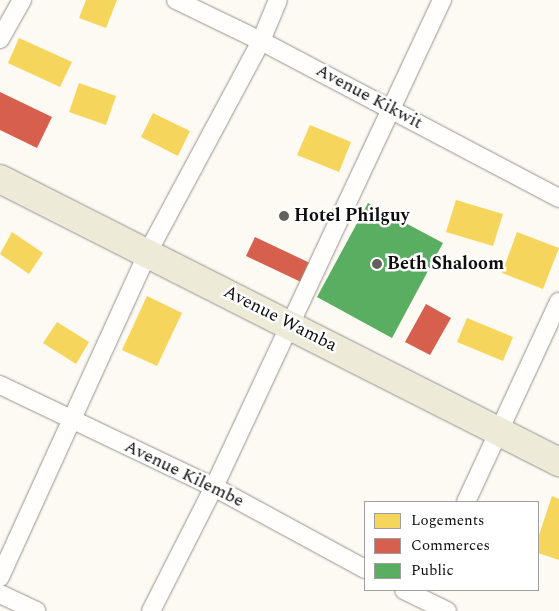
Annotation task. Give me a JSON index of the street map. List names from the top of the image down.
{
  "streets": {
    "main road": ["Avenue Wamba"],
    "street": ["Avenue Kikwit", "Avenue Kilembe"]
  },
  "places": ["Hotel Philguy", "Beth Shaloom"],
  "legend": ["Logements", "Commerces", "Public"]
}
